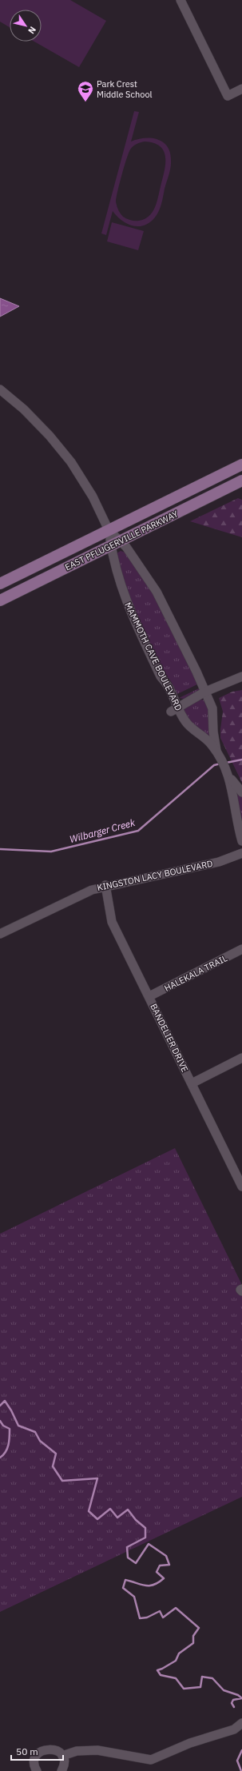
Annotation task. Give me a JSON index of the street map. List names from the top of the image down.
{
  "streets": {
    "main road": ["EAST PFLUGERVILLE PARKWAY"],
    "street": [
      "MAMMOTH CAVE BOULEVARD",
      "KINGSTON LACY BOULEVARD",
      "HALEKALA TRAIL",
      "BANDELIER DRIVE"
    ]
  },
  "crossings": [
    ["EAST PFLUGERVILLE PARKWAY", "MAMMOTH CAVE BOULEVARD"],
    ["KINGSTON LACY BOULEVARD", "BANDELIER DRIVE"],
    ["HALEKALA TRAIL", "BANDELIER DRIVE"]
  ],
  "water": ["Wilbarger Creek"],
  "places": {
    "school or university": ["Park Crest Middle School"]
  },
  "scale_bar": "50 m",
  "north": "bottom right"
}
